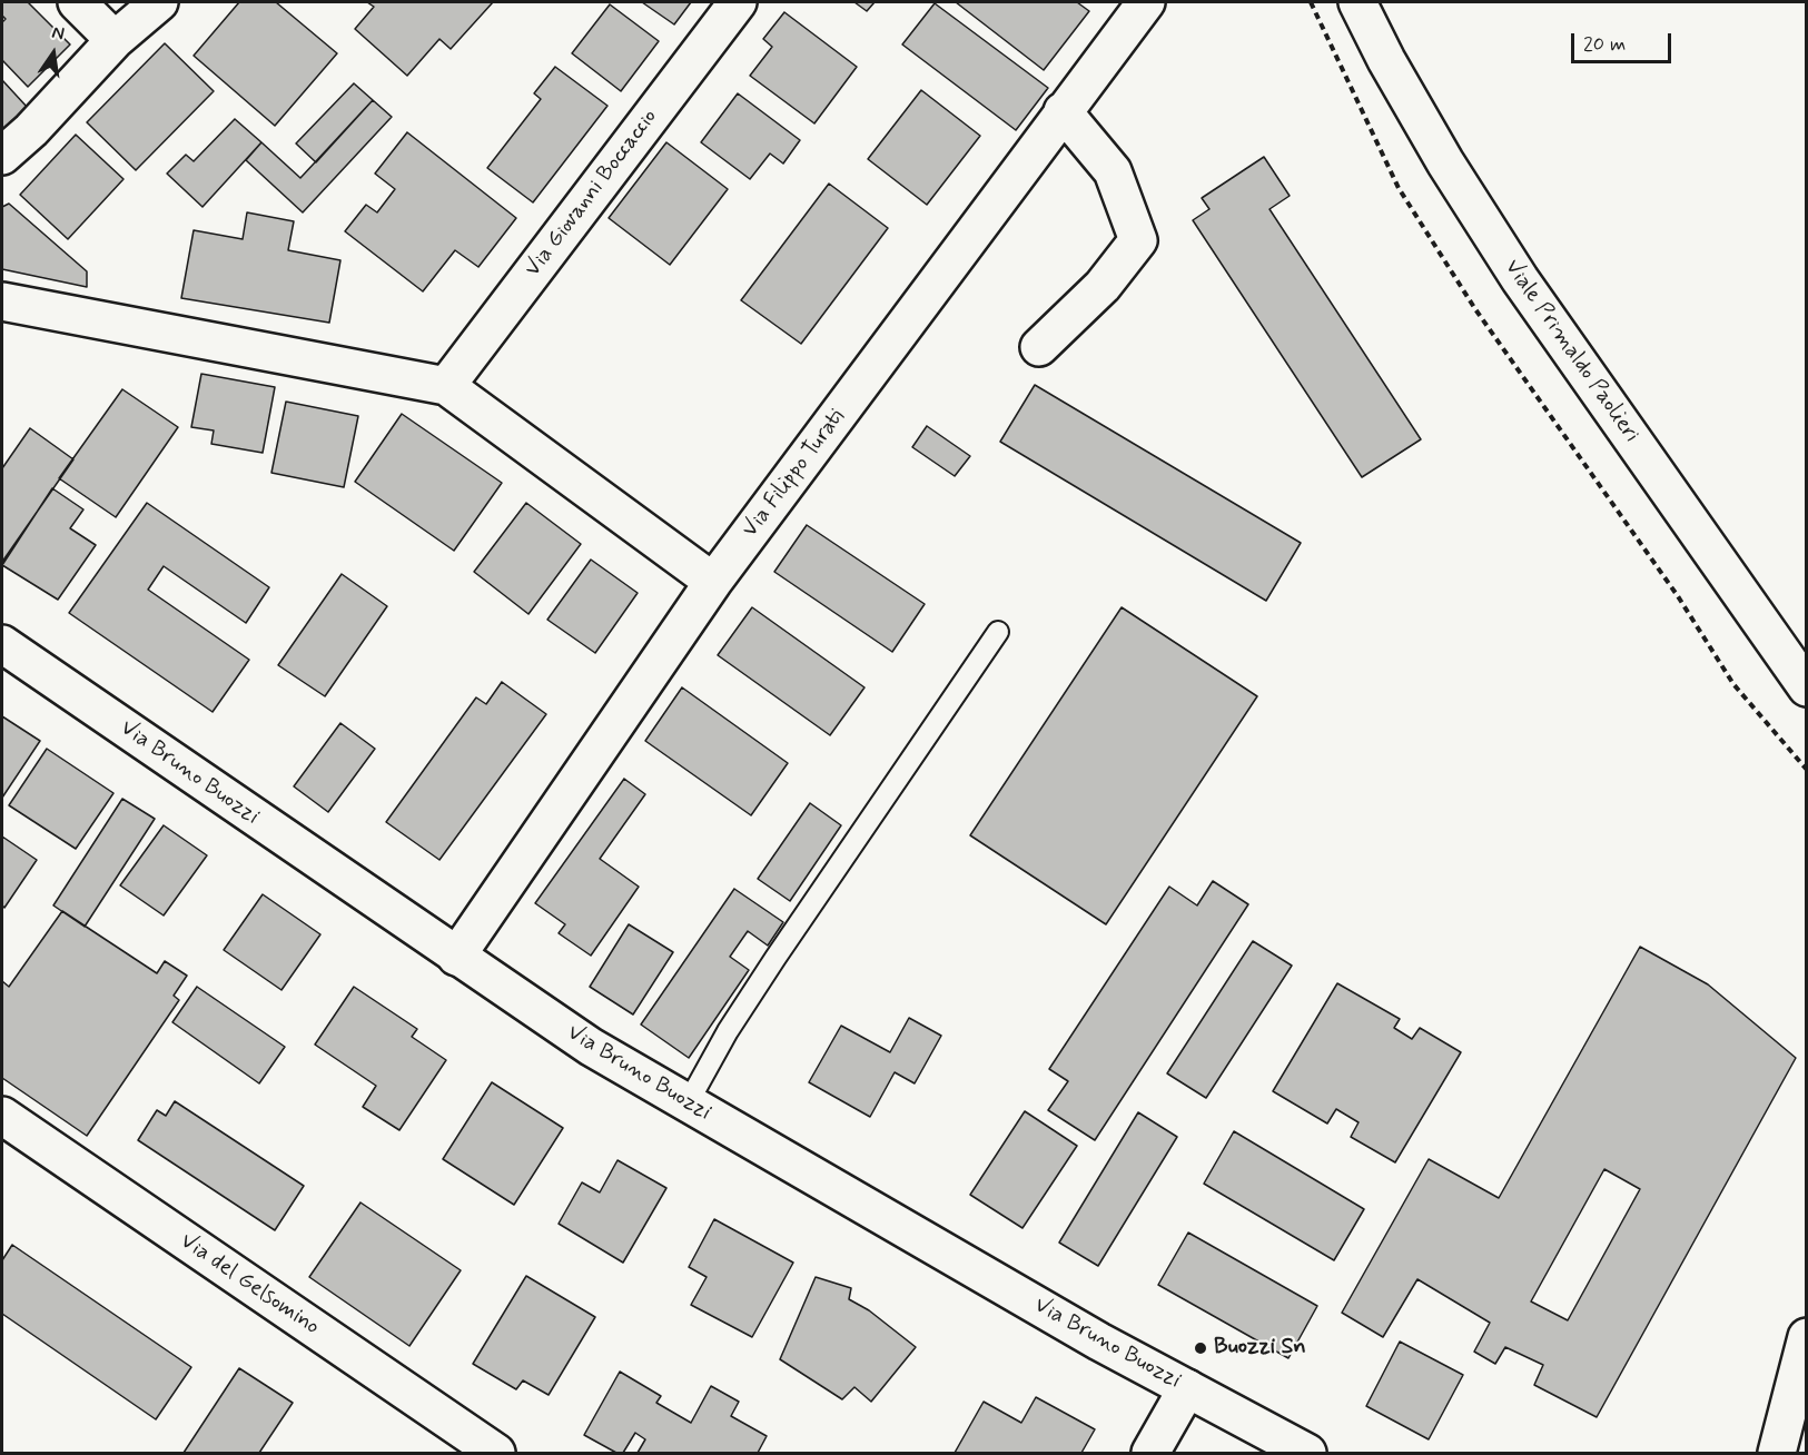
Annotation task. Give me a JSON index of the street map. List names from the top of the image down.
{
  "streets": {
    "main road": [
      "Via Giovanni Boccaccio",
      "Viale Primaldo Paolieri",
      "Via Filippo Turati",
      "Via Bruno Buozzi",
      "Via del Gelsomino"
    ]
  },
  "crossings": [
    ["Via Filippo Turati", "Via Bruno Buozzi"]
  ],
  "places": ["Buozzi Sn"],
  "scale_bar": "20 m",
  "north": "top"
}
